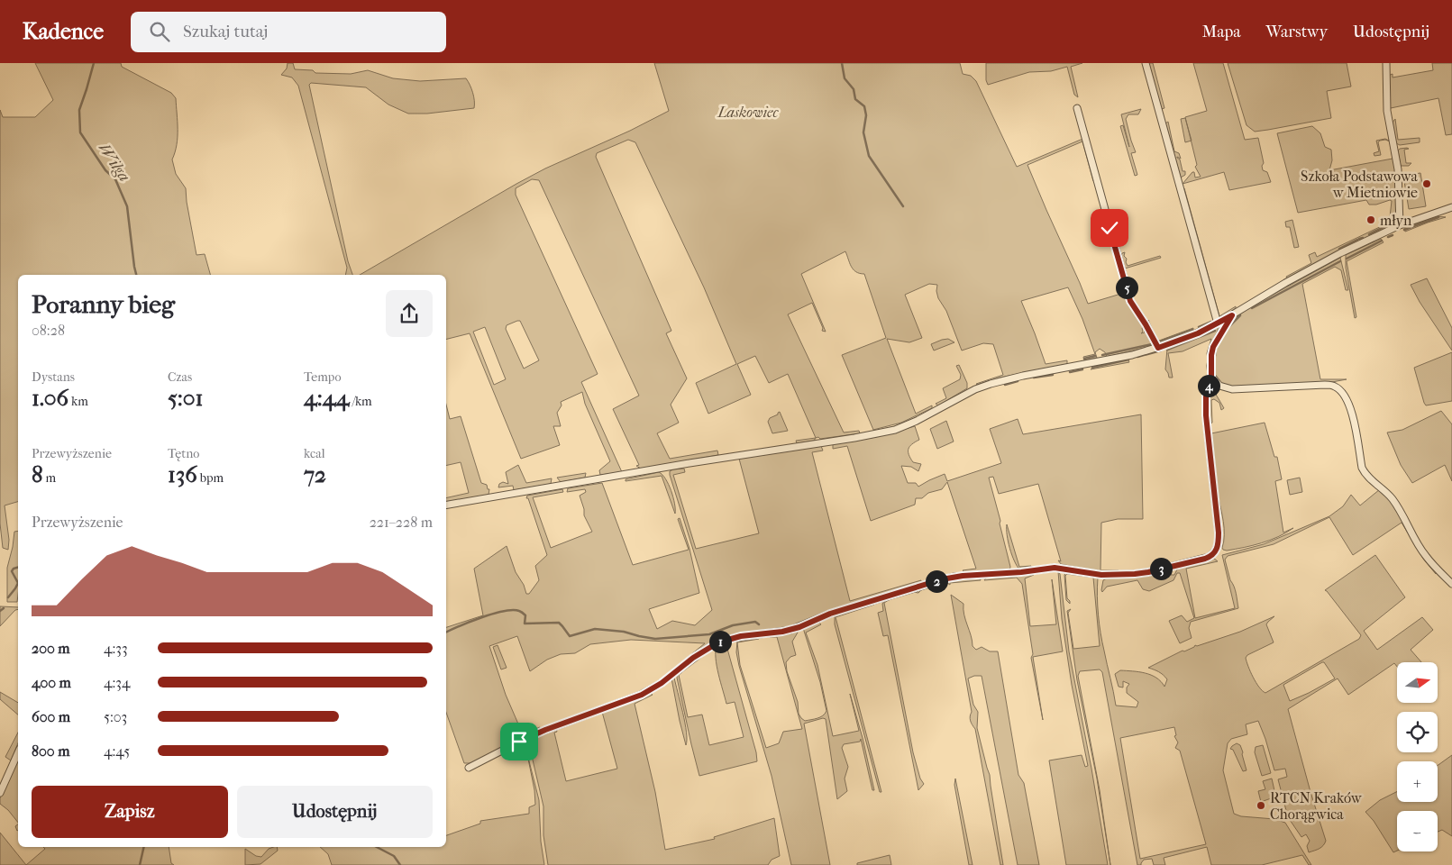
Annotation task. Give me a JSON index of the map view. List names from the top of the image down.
{
  "water": ["Wilga"],
  "parks": ["Laskowiec"],
  "places": ["Szkoła Podstawowa w Mietniowie", "młyn", "RTCN Kraków Chorągwica"],
  "north": "right",
  "page": {
    "header": "Kadence",
    "search": "Szukaj tutaj",
    "nav": ["Mapa", "Warstwy", "Udostępnij"],
    "heading": ["Poranny bieg", "08:28"],
    "pins": [
      "5",
      "4",
      "3",
      "2",
      "1"
    ],
    "stats": [
      ["Dystans", "1.06 km"],
      ["Czas", "5:01"],
      ["Tempo", "4:44 /km"],
      ["Przewyższenie", "8 m"],
      ["Tętno", "136 bpm"],
      ["kcal", "72"]
    ],
    "chart": ["Przewyższenie", "221–228 m"],
    "list": [
      {
        "name": "200 m",
        "note": "4:33"
      },
      {
        "name": "400 m",
        "note": "4:34"
      },
      {
        "name": "600 m",
        "note": "5:03"
      },
      {
        "name": "800 m",
        "note": "4:45"
      }
    ],
    "map_buttons": ["+", "−"],
    "buttons": ["Zapisz", "Udostępnij"]
  }
}
